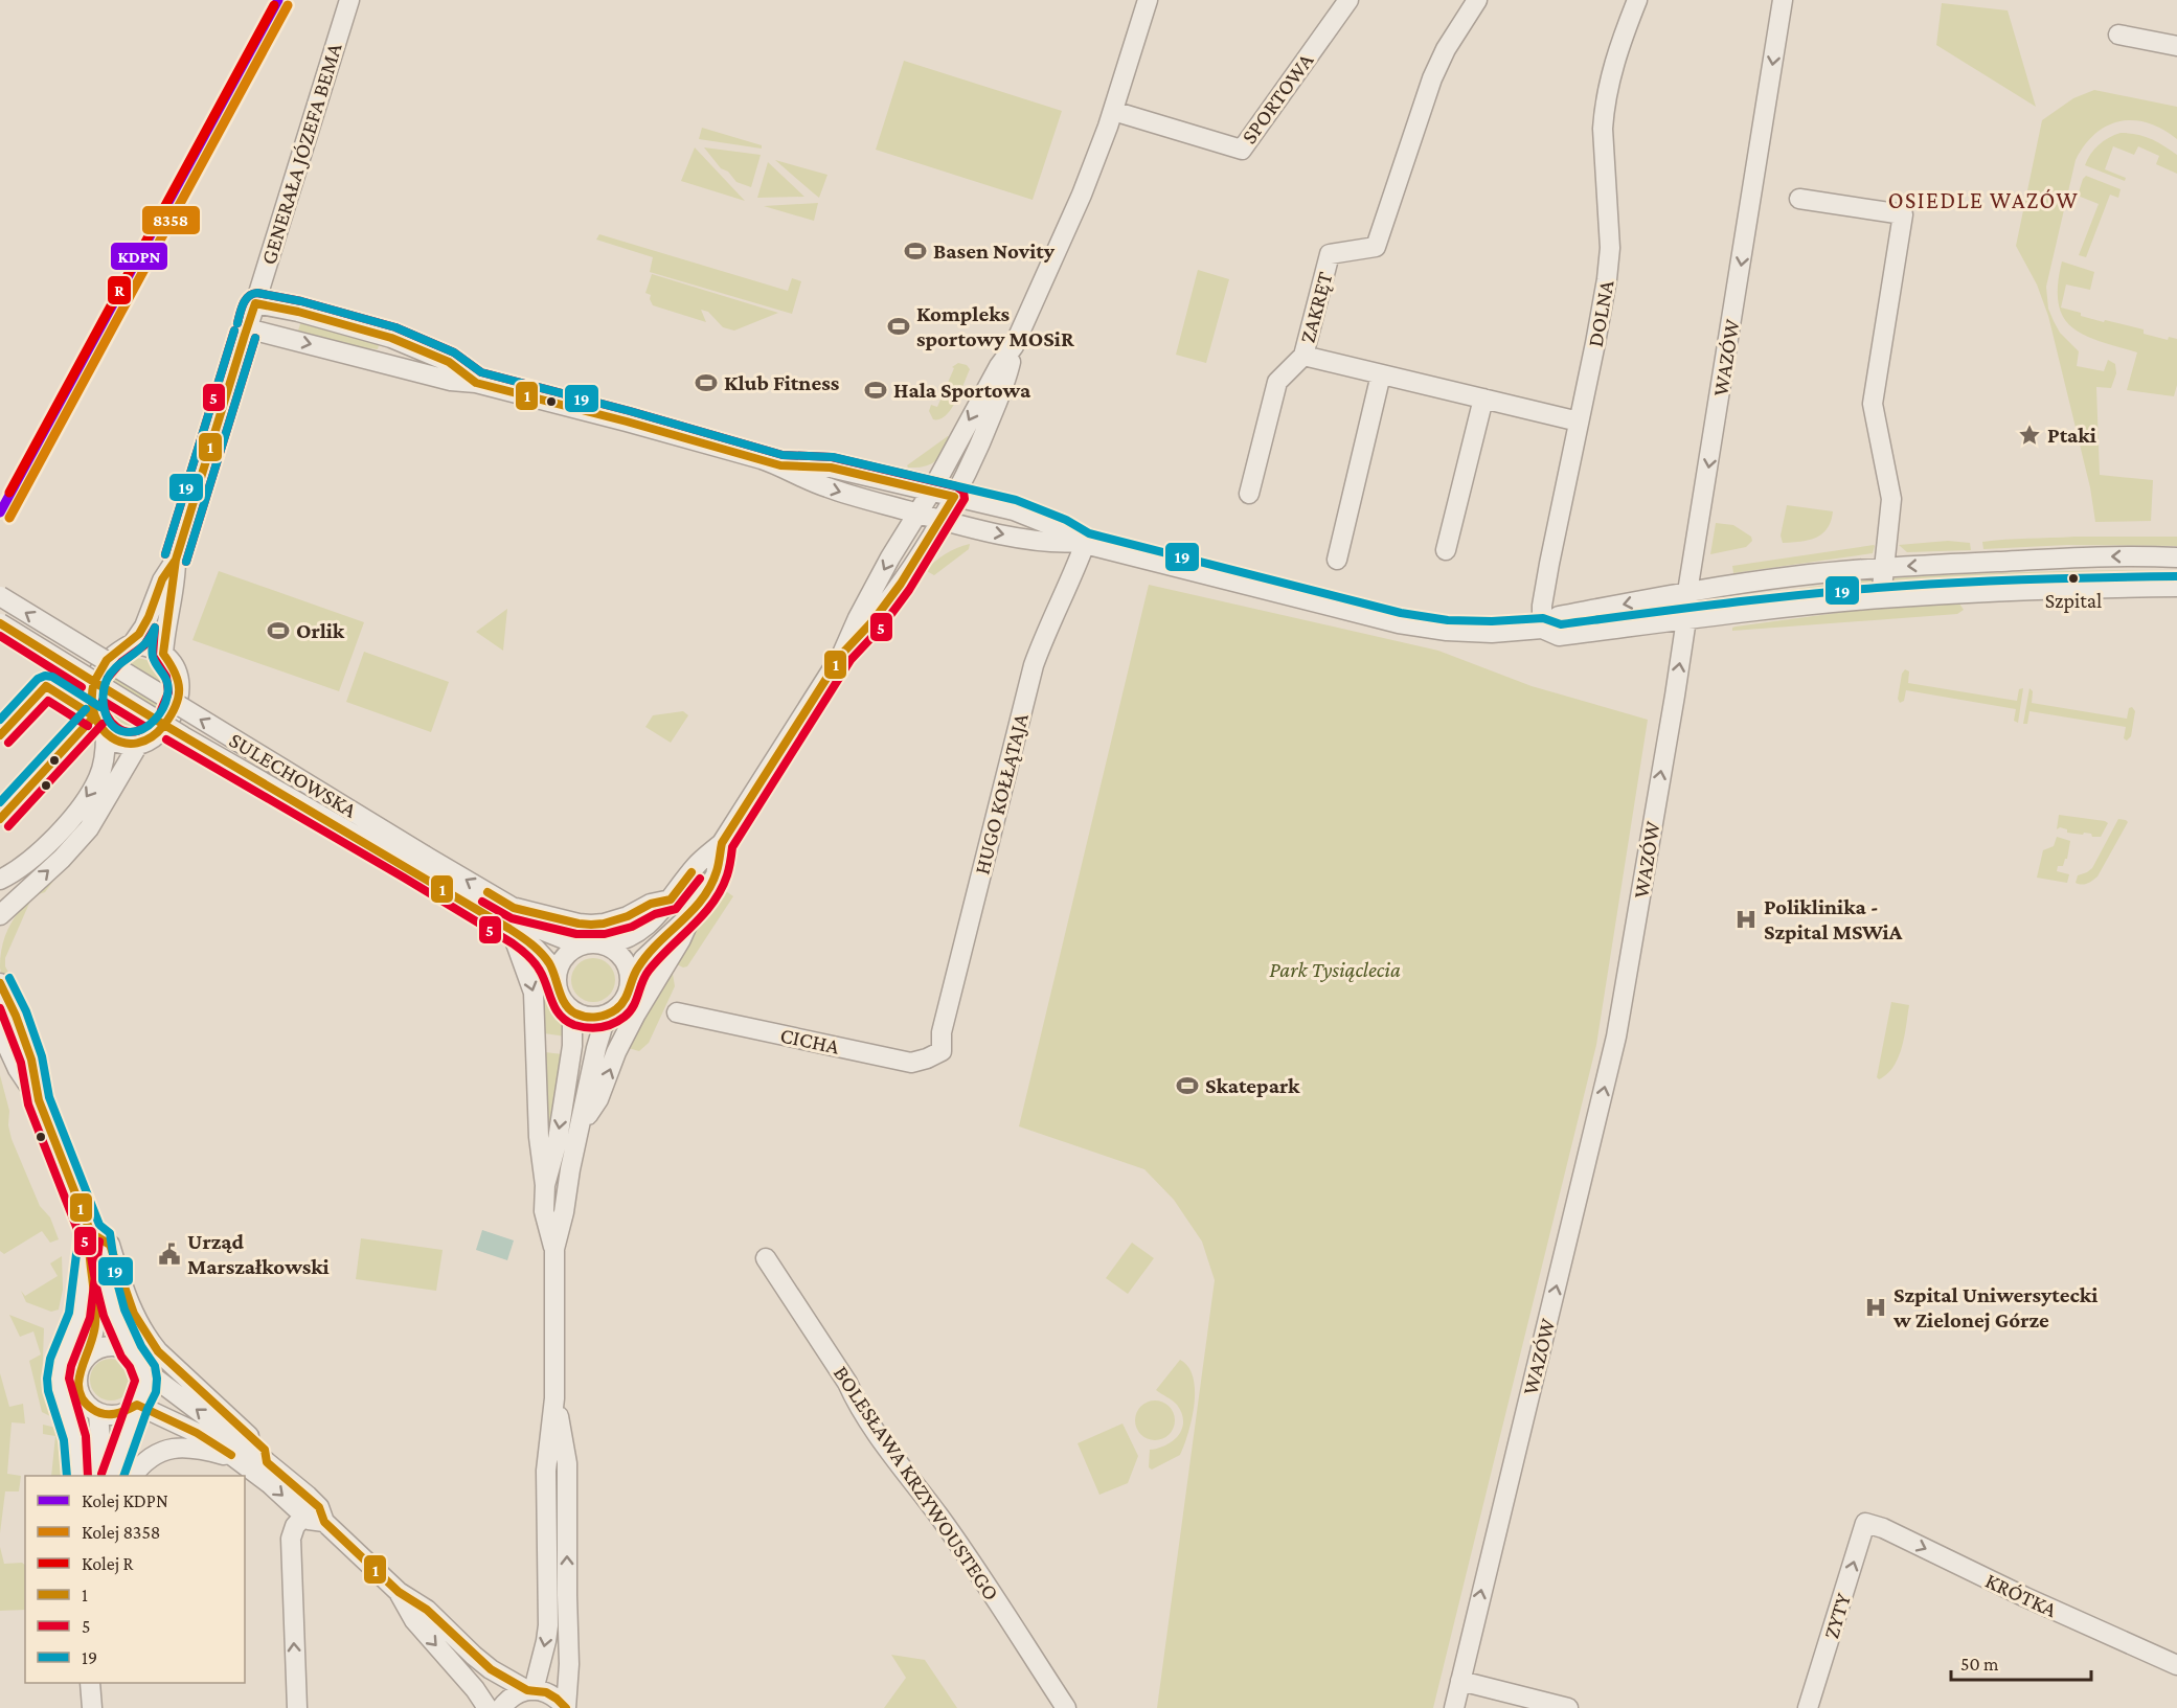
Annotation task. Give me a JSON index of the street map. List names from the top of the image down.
{
  "streets": {
    "street": [
      "SPORTOWA",
      "GENERAŁA JÓZEFA BEMA",
      "ZAKRĘT",
      "DOLNA",
      "WAZÓW",
      "SULECHOWSKA",
      "HUGO KOŁŁĄTAJA",
      "CICHA",
      "BOLESŁAWA KRZYWOUSTEGO",
      "KRÓTKA",
      "ZYTY"
    ]
  },
  "crossings": [
    ["ZAKRĘT", "DOLNA"],
    ["HUGO KOŁŁĄTAJA", "CICHA"],
    ["KRÓTKA", "ZYTY"]
  ],
  "one_way": ["KRÓTKA", "ZYTY"],
  "districts": ["OSIEDLE WAZÓW"],
  "parks": ["Park Tysiąclecia"],
  "places": {
    "sports": [
      "Basen Novity",
      "Kompleks sportowy MOSiR",
      "Klub Fitness",
      "Hala Sportowa",
      "Orlik",
      "Skatepark"
    ],
    "place": ["Ptaki"],
    "other": ["Szpital"],
    "hospital": ["Poliklinika - Szpital MSWiA", "Szpital Uniwersytecki w Zielonej Górze"],
    "public building": ["Urząd Marszałkowski"]
  },
  "lines": [
    "rail line KDPN",
    "rail line 8358",
    "rail line R",
    "transit line 5",
    "transit line 19",
    "transit line 1"
  ],
  "legend": [
    "Kolej KDPN",
    "Kolej 8358",
    "Kolej R",
    "1",
    "5",
    "19"
  ],
  "scale_bar": "50 m"
}
